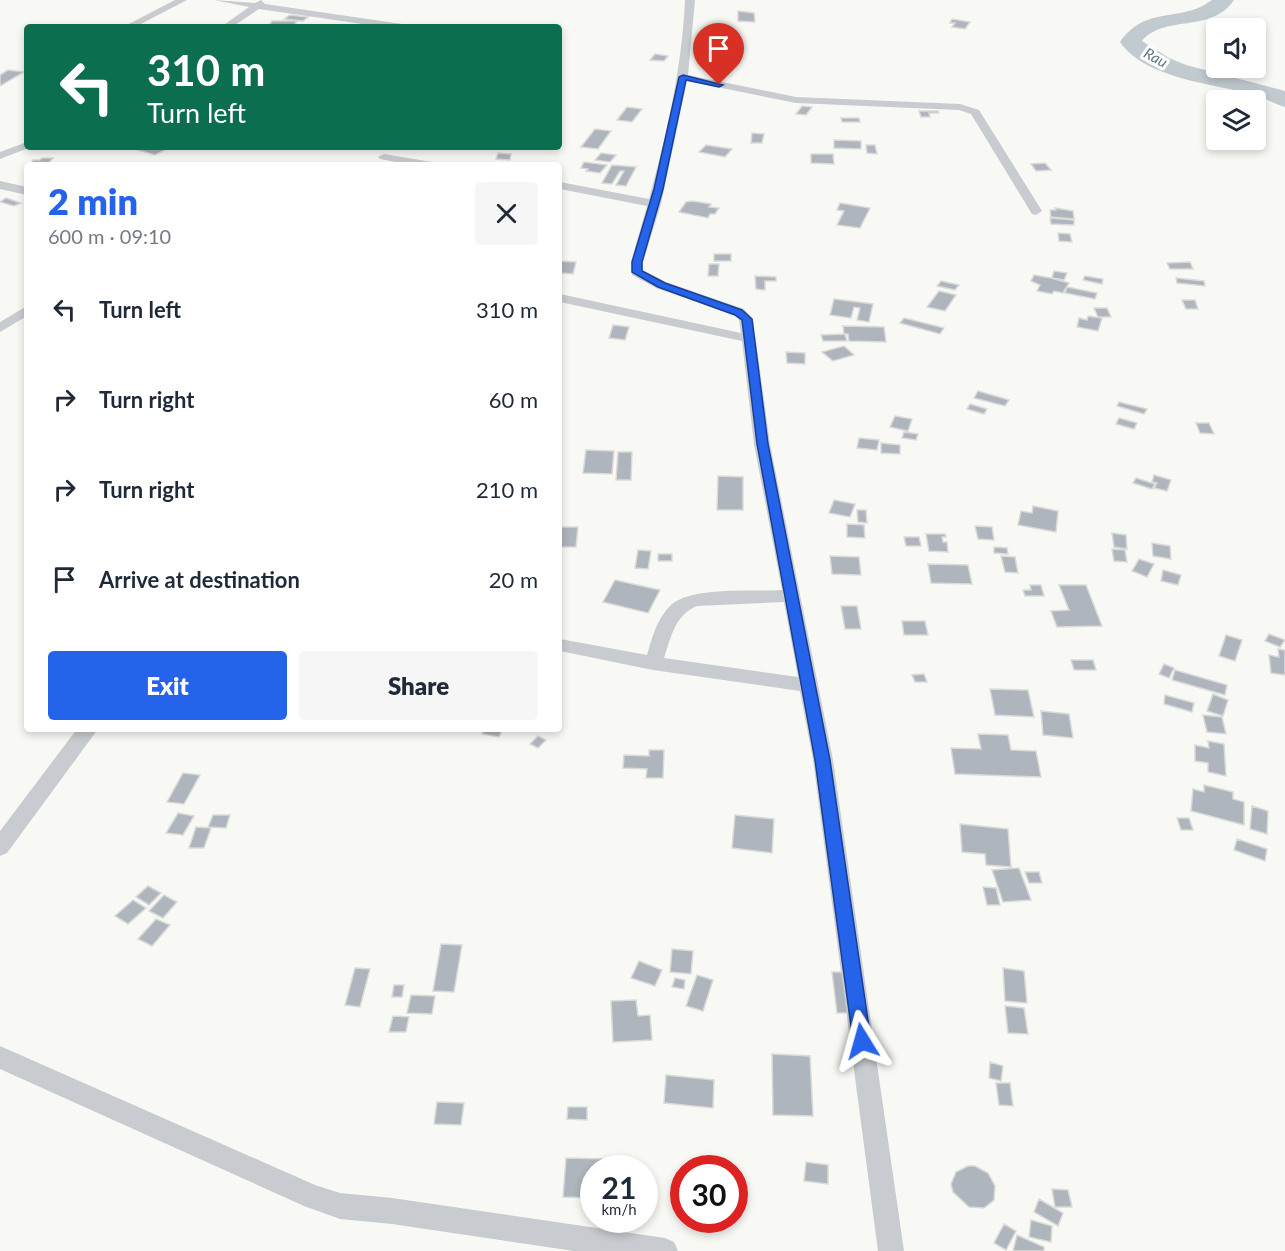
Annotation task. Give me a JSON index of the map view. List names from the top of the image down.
{
  "water": ["Rau"],
  "page": {
    "turn": ["310 m", "Turn left"],
    "heading": ["2 min", "600 m · 09:10"],
    "list": [
      {
        "name": "Turn left",
        "value": "310 m"
      },
      {
        "name": "Turn right",
        "value": "60 m"
      },
      {
        "name": "Turn right",
        "value": "210 m"
      },
      {
        "name": "Arrive at destination",
        "value": "20 m"
      }
    ],
    "buttons": ["Exit", "Share"],
    "speed": "21 km/h",
    "limit": "30"
  }
}
